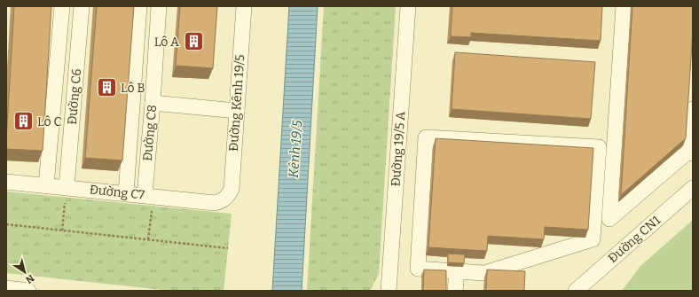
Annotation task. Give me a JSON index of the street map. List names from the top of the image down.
{
  "streets": {
    "street": [
      "Đường C6",
      "Đường Kênh 19/5",
      "Đường C8",
      "Đường 19/5 A",
      "Đường C7",
      "Đường CN1"
    ]
  },
  "crossings": [
    ["Đường C6", "Đường C7"],
    ["Đường Kênh 19/5", "Đường C7"],
    ["Đường C8", "Đường C7"]
  ],
  "water": ["Kênh 19/5"],
  "places": {
    "building": ["Lô A", "Lô B", "Lô C"]
  },
  "north": "bottom right"
}
